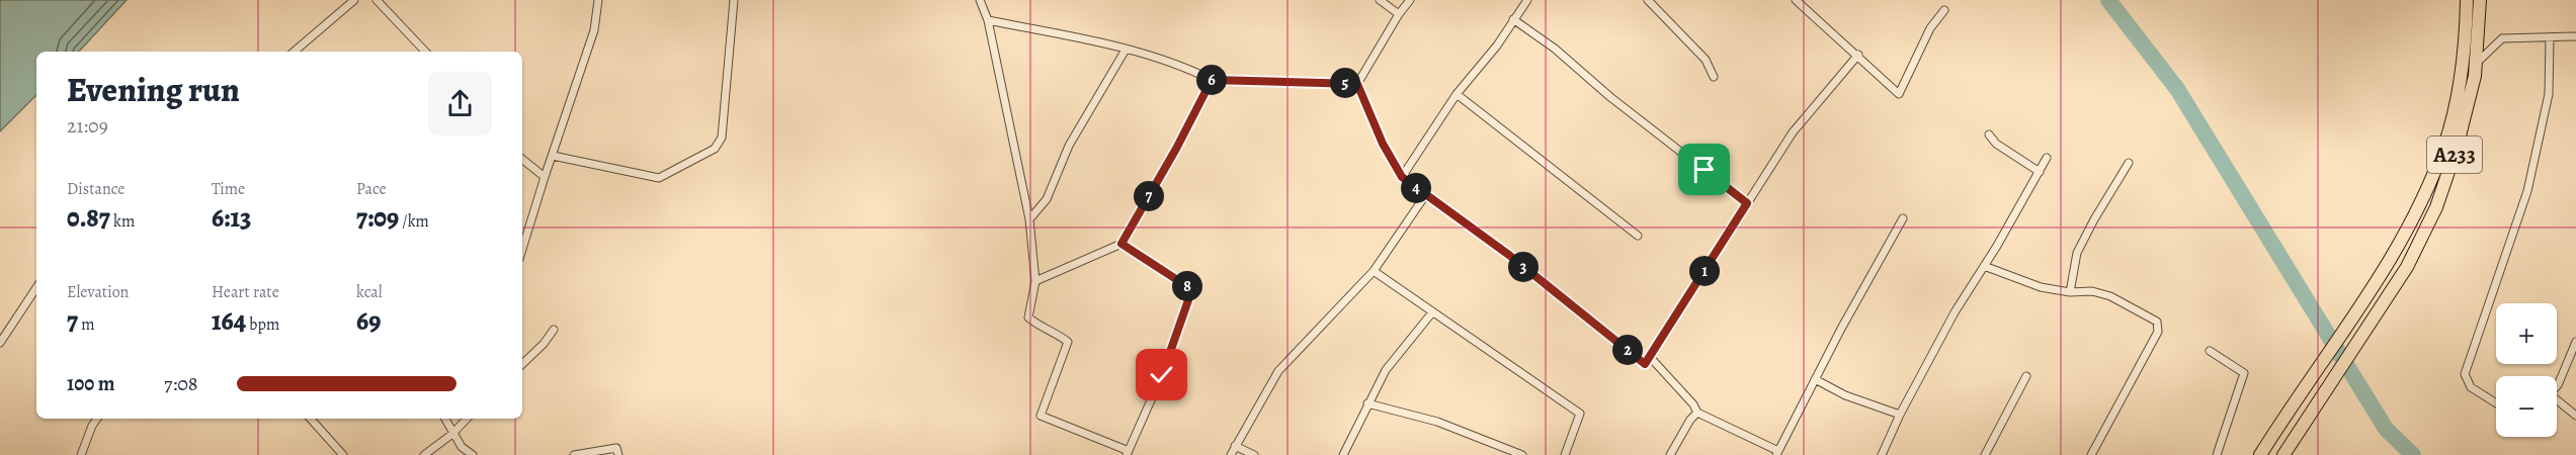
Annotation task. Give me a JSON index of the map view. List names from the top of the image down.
{
  "streets": {
    "highway": ["A233"]
  },
  "page": {
    "heading": ["Evening run", "21:09"],
    "pins": [
      "6",
      "5",
      "4",
      "7",
      "3",
      "1",
      "8",
      "2"
    ],
    "stats": [
      ["Distance", "0.87 km"],
      ["Time", "6:13"],
      ["Pace", "7:09 /km"],
      ["Elevation", "7 m"],
      ["Heart rate", "164 bpm"],
      ["kcal", "69"]
    ],
    "map_buttons": ["+", "−"],
    "list": [
      {
        "name": "100 m",
        "note": "7:08"
      }
    ]
  }
}
